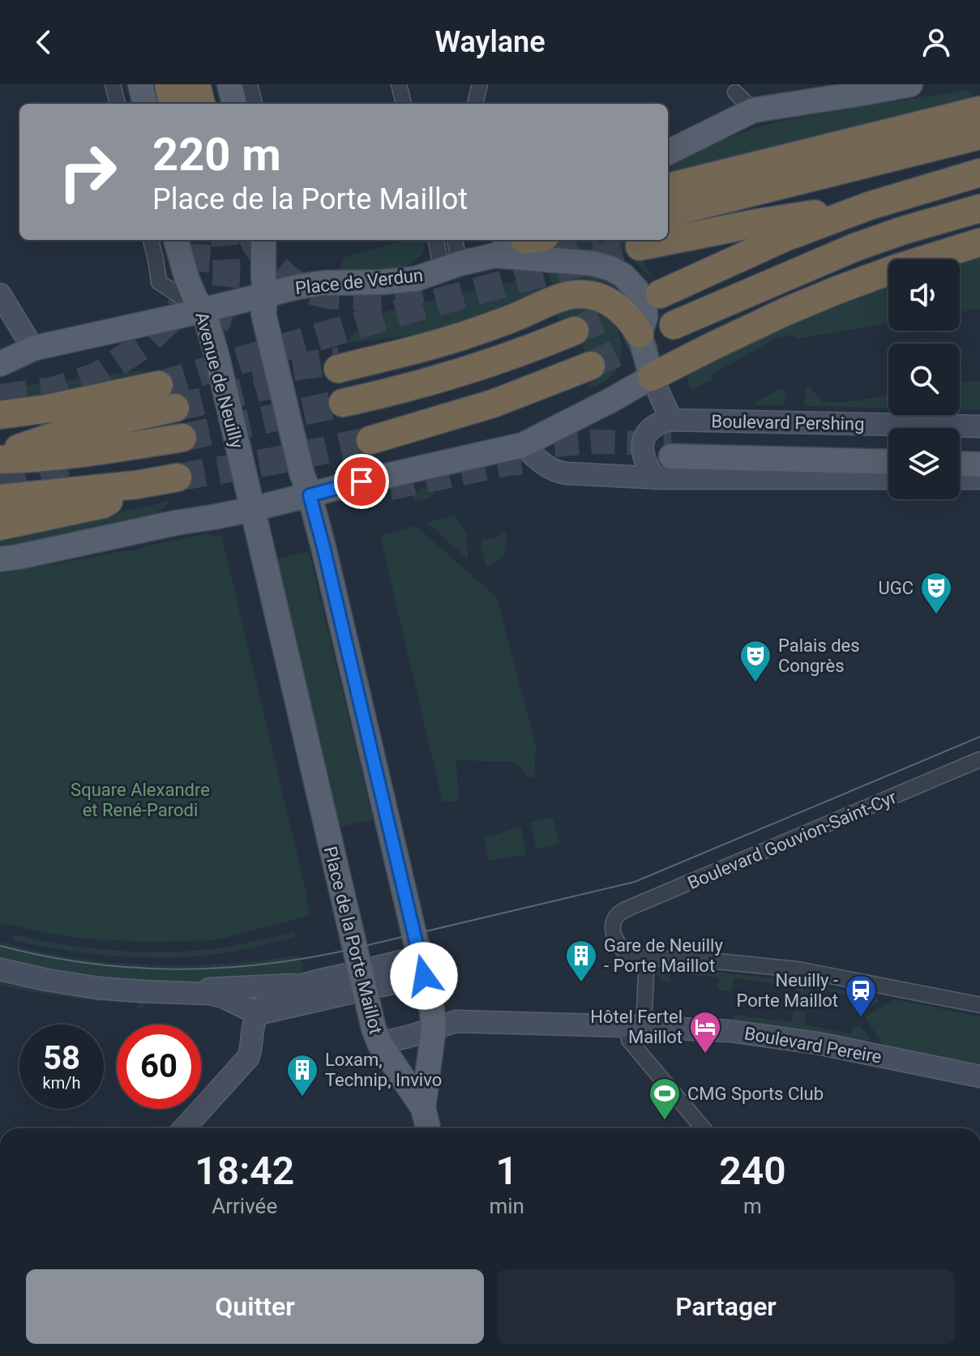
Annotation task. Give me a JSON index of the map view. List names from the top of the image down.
{
  "streets": {
    "main road": [
      "Place de Verdun",
      "Avenue de Neuilly",
      "Boulevard Pershing",
      "Place de la Porte Maillot"
    ],
    "street": ["Boulevard Gouvion-Saint-Cyr", "Boulevard Pereire"]
  },
  "crossings": [
    ["Place de Verdun", "Avenue de Neuilly"],
    ["Avenue de Neuilly", "Place de la Porte Maillot"],
    ["Place de la Porte Maillot", "Boulevard Pereire"]
  ],
  "parks": ["Square Alexandre et René-Parodi"],
  "places": {
    "theatre": ["UGC", "Palais des Congrès"],
    "building": ["Gare de Neuilly - Porte Maillot", "Loxam, Technip, Invivo"],
    "station": ["Neuilly - Porte Maillot"],
    "hotel": ["Hôtel Fertel Maillot"],
    "sports": ["CMG Sports Club"]
  },
  "page": {
    "header": "Waylane",
    "turn": ["220 m", "Place de la Porte Maillot"],
    "speed": "58 km/h",
    "limit": "60",
    "eta": [
      "18:42",
      "Arrivée",
      "1",
      "min",
      "240",
      "m"
    ],
    "buttons": ["Quitter", "Partager"]
  }
}
